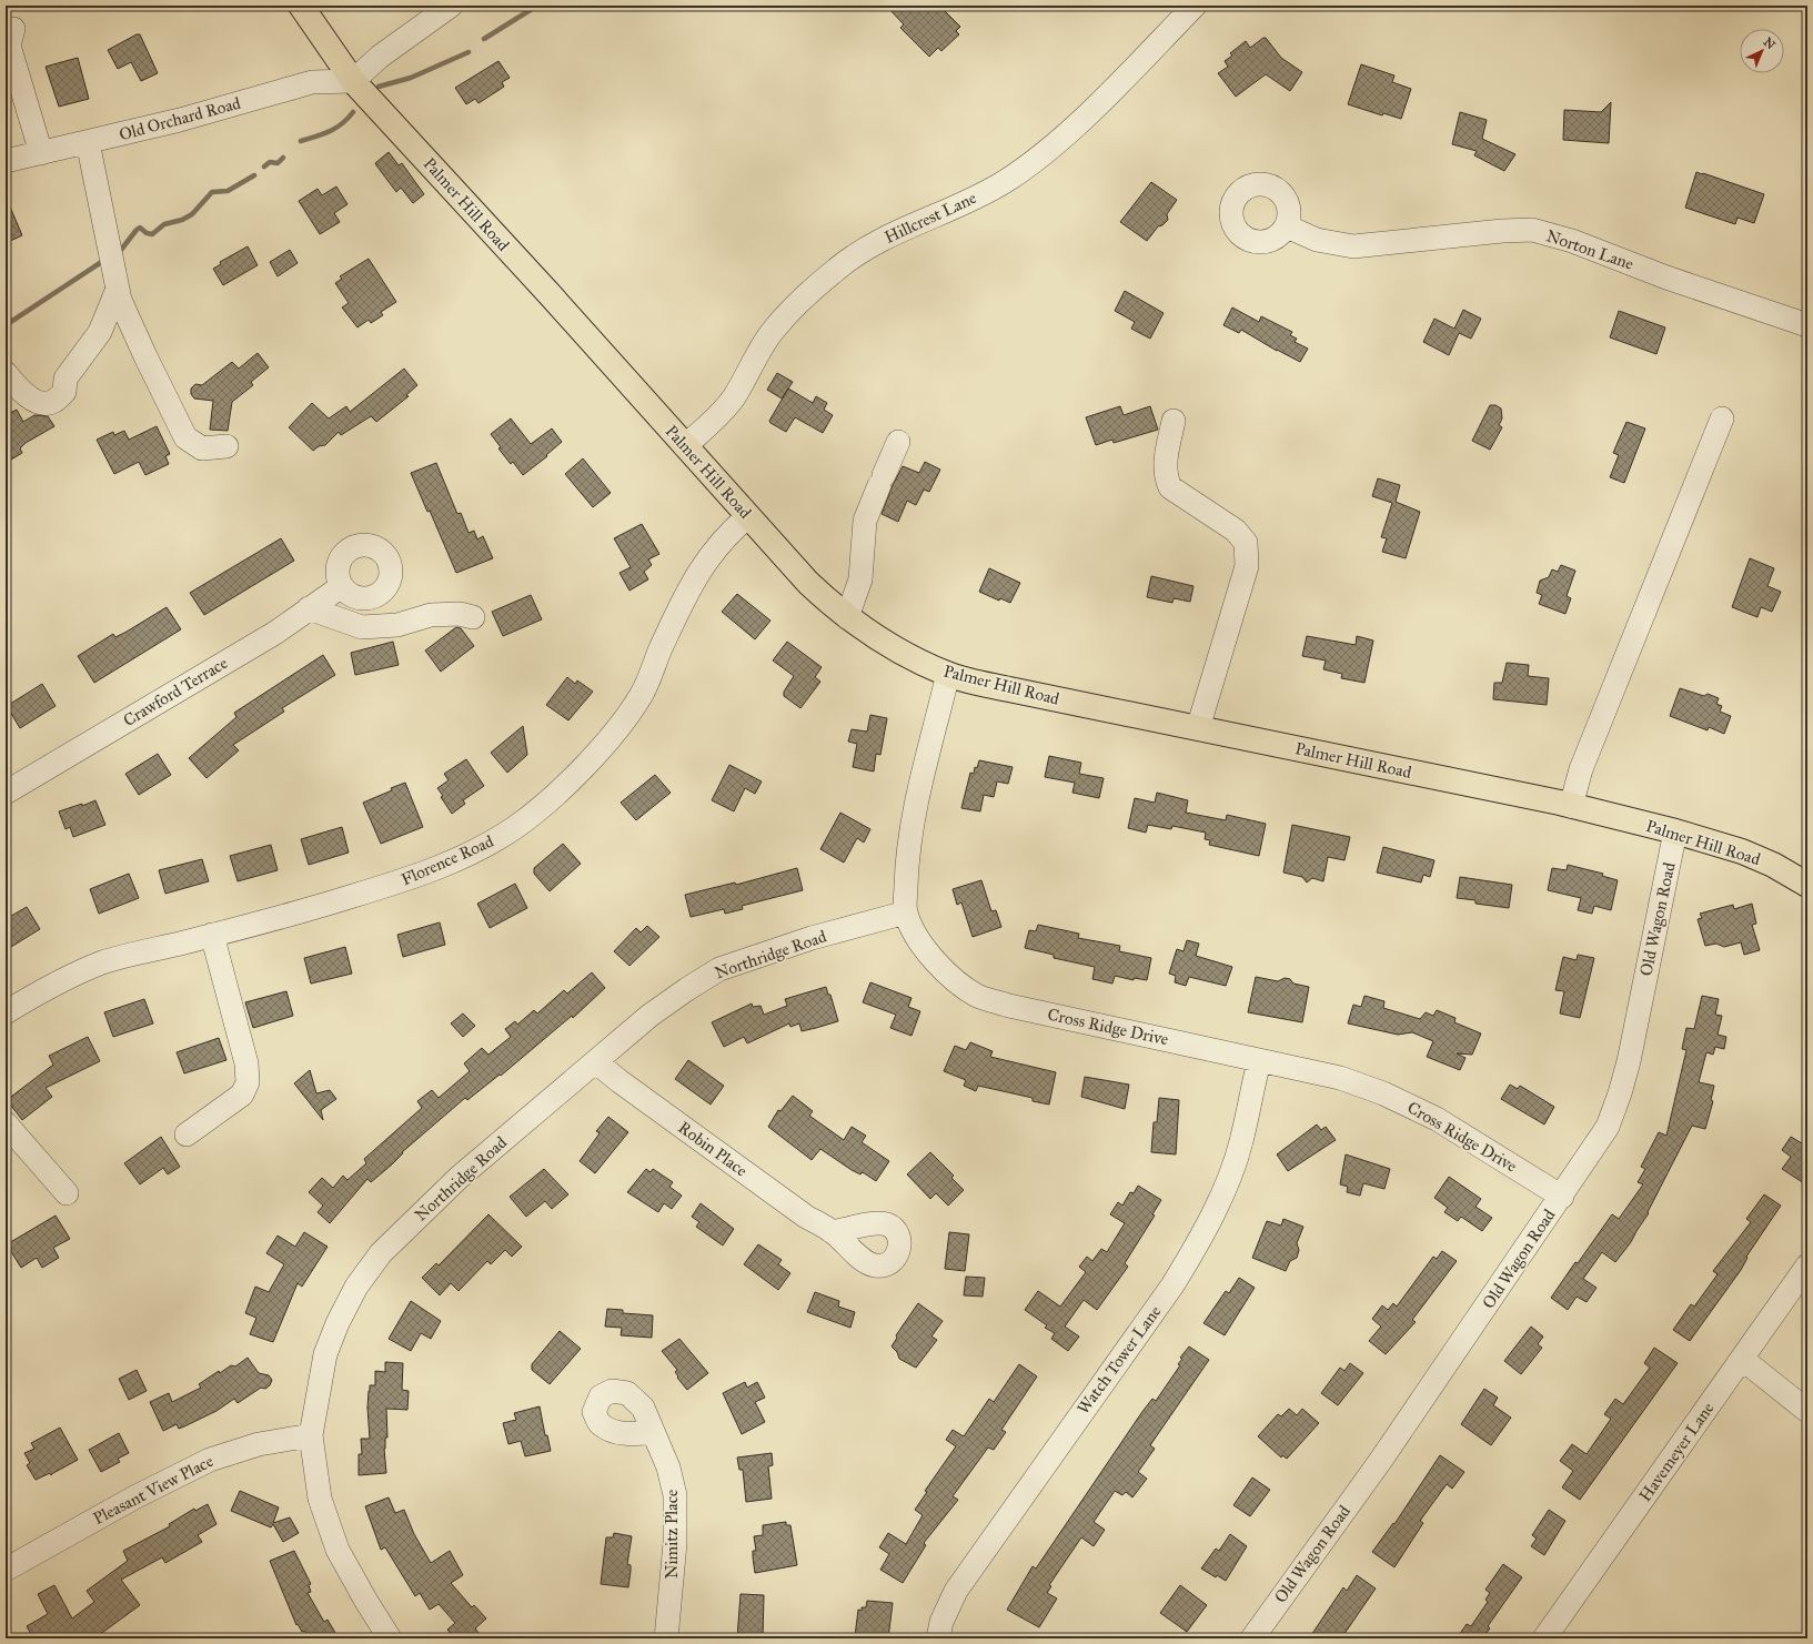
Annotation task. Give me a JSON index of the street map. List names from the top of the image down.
{
  "streets": {
    "main road": ["Palmer Hill Road"],
    "street": [
      "Old Orchard Road",
      "Hillcrest Lane",
      "Norton Lane",
      "Crawford Terrace",
      "Florence Road",
      "Old Wagon Road",
      "Northridge Road",
      "Cross Ridge Drive",
      "Robin Place",
      "Watch Tower Lane",
      "Havemeyer Lane",
      "Pleasant View Place",
      "Nimitz Place"
    ]
  },
  "crossings": [
    ["Old Orchard Road", "Palmer Hill Road"],
    ["Palmer Hill Road", "Hillcrest Lane"],
    ["Palmer Hill Road", "Florence Road"],
    ["Palmer Hill Road", "Old Wagon Road"],
    ["Palmer Hill Road", "Cross Ridge Drive"],
    ["Old Wagon Road", "Cross Ridge Drive"],
    ["Northridge Road", "Cross Ridge Drive"],
    ["Northridge Road", "Robin Place"],
    ["Northridge Road", "Pleasant View Place"],
    ["Cross Ridge Drive", "Watch Tower Lane"]
  ],
  "north": "top right"
}
